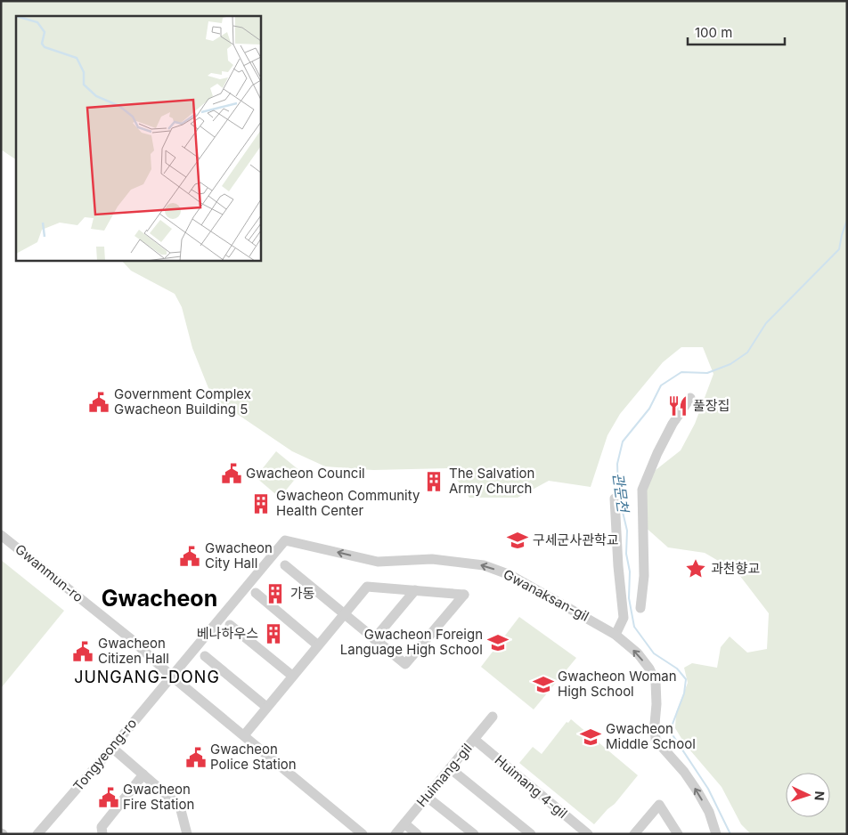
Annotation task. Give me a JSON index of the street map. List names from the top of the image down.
{
  "streets": {
    "street": [
      "Gwanmun-ro",
      "Gwanaksan-gil",
      "Tongyeong-ro",
      "Huimang-gil",
      "Huimang 4-gil"
    ]
  },
  "crossings": [
    ["Gwanmun-ro", "Gwanaksan-gil"],
    ["Gwanmun-ro", "Tongyeong-ro"],
    ["Gwanaksan-gil", "Tongyeong-ro"],
    ["Huimang-gil", "Huimang 4-gil"]
  ],
  "districts": ["Gwacheon", "JUNGANG-DONG"],
  "water": ["관문천"],
  "places": {
    "public building": [
      "Government Complex Gwacheon Building 5",
      "Gwacheon Council",
      "Gwacheon City Hall",
      "Gwacheon Citizen Hall",
      "Gwacheon Police Station",
      "Gwacheon Fire Station"
    ],
    "restaurant": ["풀장집"],
    "building": [
      "The Salvation Army Church",
      "Gwacheon Community Health Center",
      "가동",
      "베나하우스"
    ],
    "school or university": [
      "구세군사관학교",
      "Gwacheon Foreign Language High School",
      "Gwacheon Woman High School",
      "Gwacheon Middle School"
    ],
    "place": ["과천향교"]
  },
  "scale_bar": "100 m",
  "north": "right"
}
